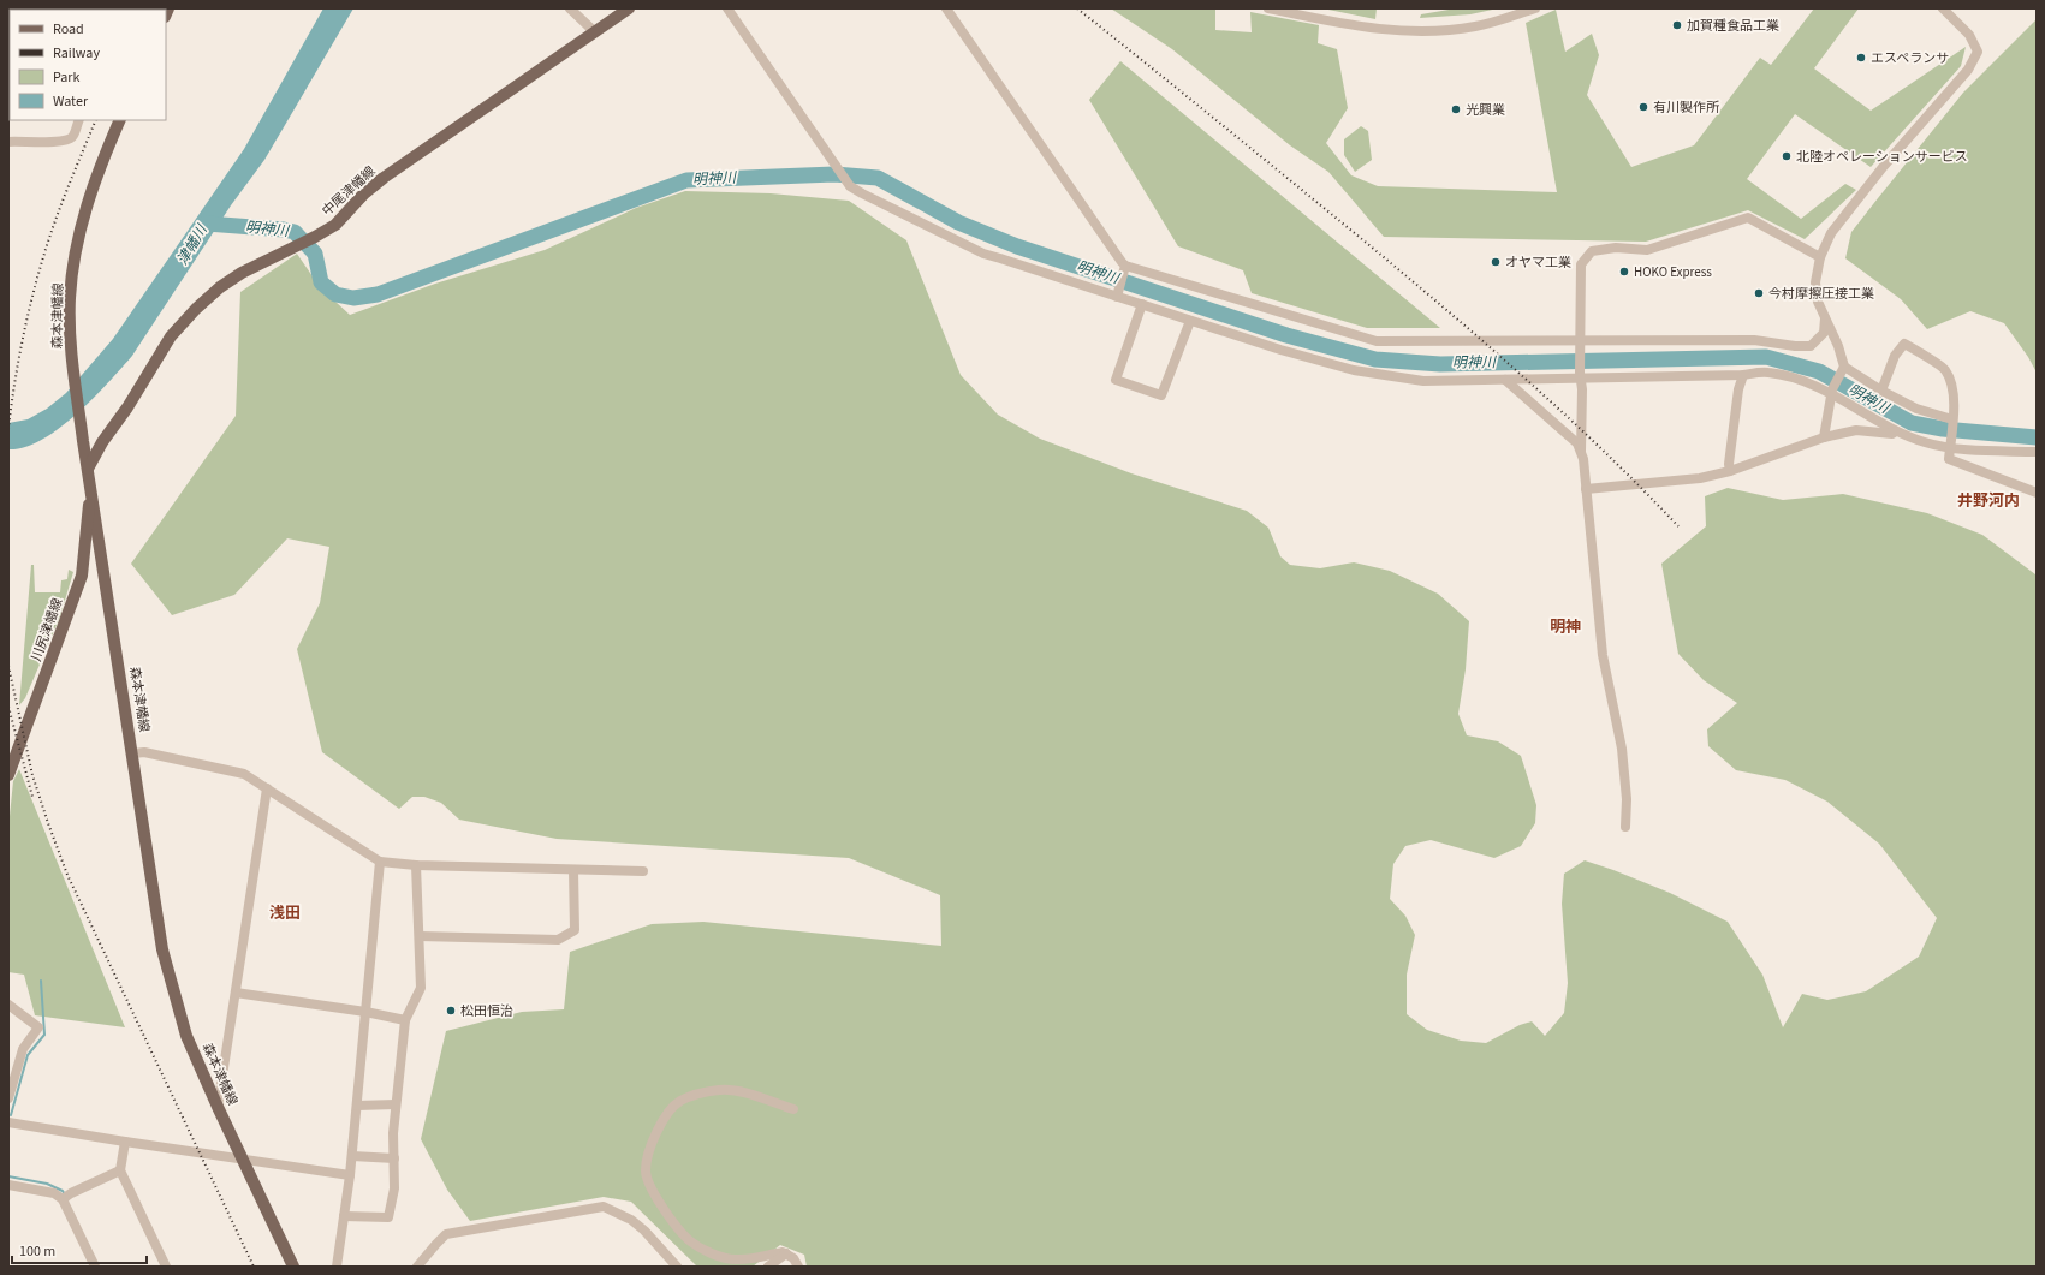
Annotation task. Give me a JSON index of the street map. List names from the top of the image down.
{
  "streets": {
    "main road": ["中尾津幡線", "森本津幡線", "川尻津幡線"]
  },
  "crossings": [
    ["中尾津幡線", "森本津幡線"],
    ["森本津幡線", "川尻津幡線"]
  ],
  "districts": ["井野河内", "明神", "浅田"],
  "water": ["明神川", "津幡川"],
  "places": [
    "加賀種食品工業",
    "エスペランサ",
    "有川製作所",
    "光興業",
    "北陸オペレーションサービス",
    "オヤマ工業",
    "HOKO Express",
    "今村摩擦圧接工業",
    "松田恒治"
  ],
  "legend": [
    "Road",
    "Railway",
    "Park",
    "Water"
  ],
  "scale_bar": "100 m"
}
